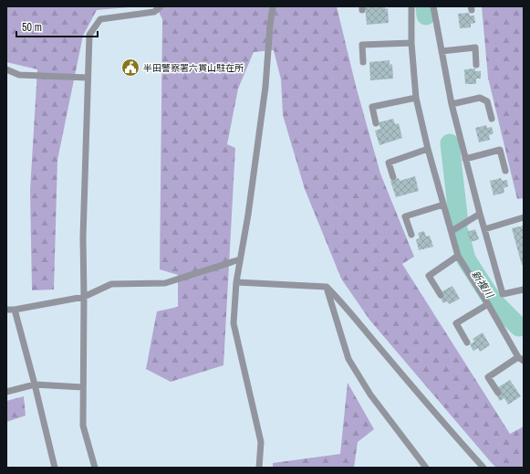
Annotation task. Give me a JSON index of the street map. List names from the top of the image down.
{
  "water": ["新複川"],
  "places": {
    "public building": ["半田警察署六貫山駐在所"]
  },
  "scale_bar": "50 m"
}
